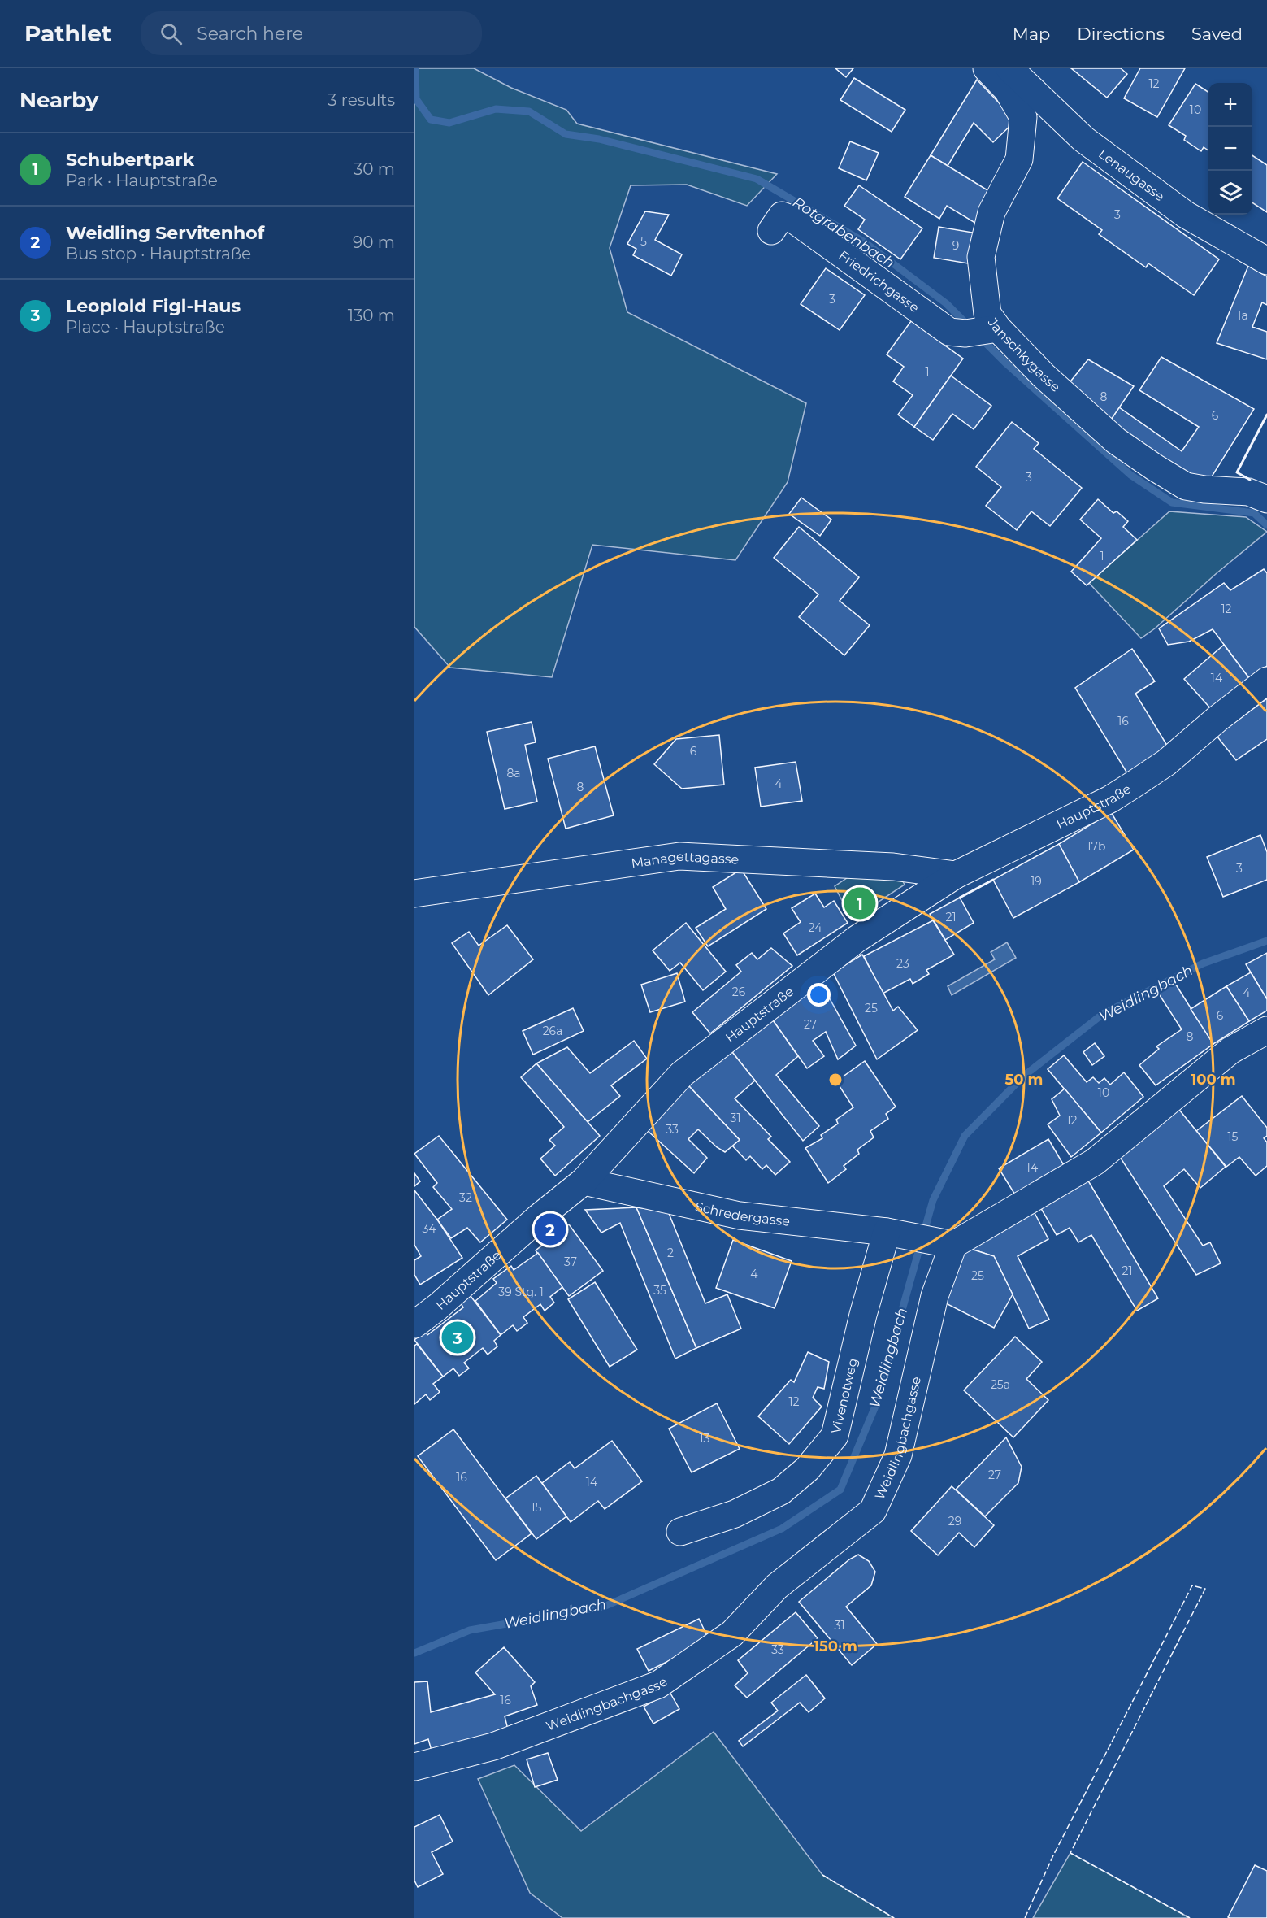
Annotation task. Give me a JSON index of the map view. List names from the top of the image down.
{
  "streets": {
    "street": [
      "Lenaugasse",
      "Friedrichgasse",
      "Janschkygasse",
      "Hauptstraße",
      "Managettagasse",
      "Schredergasse",
      "Vivenotweg",
      "Weidlingbachgasse"
    ]
  },
  "crossings": [
    ["Friedrichgasse", "Janschkygasse"],
    ["Hauptstraße", "Managettagasse"],
    ["Hauptstraße", "Schredergasse"],
    ["Schredergasse", "Vivenotweg"],
    ["Schredergasse", "Weidlingbachgasse"]
  ],
  "water": ["Rotgrabenbach", "Weidlingbach"],
  "house_numbers": [
    "12",
    "10",
    "3",
    "5",
    "9",
    "3",
    "1a",
    "1",
    "8",
    "6",
    "3",
    "1",
    "12",
    "14",
    "16",
    "6",
    "8a",
    "4",
    "8",
    "17b",
    "3",
    "19",
    "21",
    "24",
    "23",
    "26",
    "4",
    "25",
    "6",
    "27",
    "26a",
    "8",
    "10",
    "31",
    "12",
    "33",
    "15",
    "14",
    "32",
    "34",
    "2",
    "37",
    "21",
    "4",
    "25",
    "35",
    "39 Stg. 1",
    "25a",
    "12",
    "13",
    "27",
    "16",
    "14",
    "15",
    "29",
    "31",
    "33",
    "16"
  ],
  "page": {
    "header": "Pathlet",
    "search": "Search here",
    "nav": ["Map", "Directions", "Saved"],
    "heading": ["Nearby", "3 results"],
    "map_buttons": ["+", "−"],
    "list": [
      {
        "mark": "1",
        "name": "Schubertpark",
        "note": "Park · Hauptstraße",
        "value": "30 m"
      },
      {
        "mark": "2",
        "name": "Weidling Servitenhof",
        "note": "Bus stop · Hauptstraße",
        "value": "90 m"
      },
      {
        "mark": "3",
        "name": "Leoplold Figl-Haus",
        "note": "Place · Hauptstraße",
        "value": "130 m"
      }
    ],
    "pins": ["1", "2", "3"]
  },
  "rings": ["50 m", "100 m", "150 m"]
}
